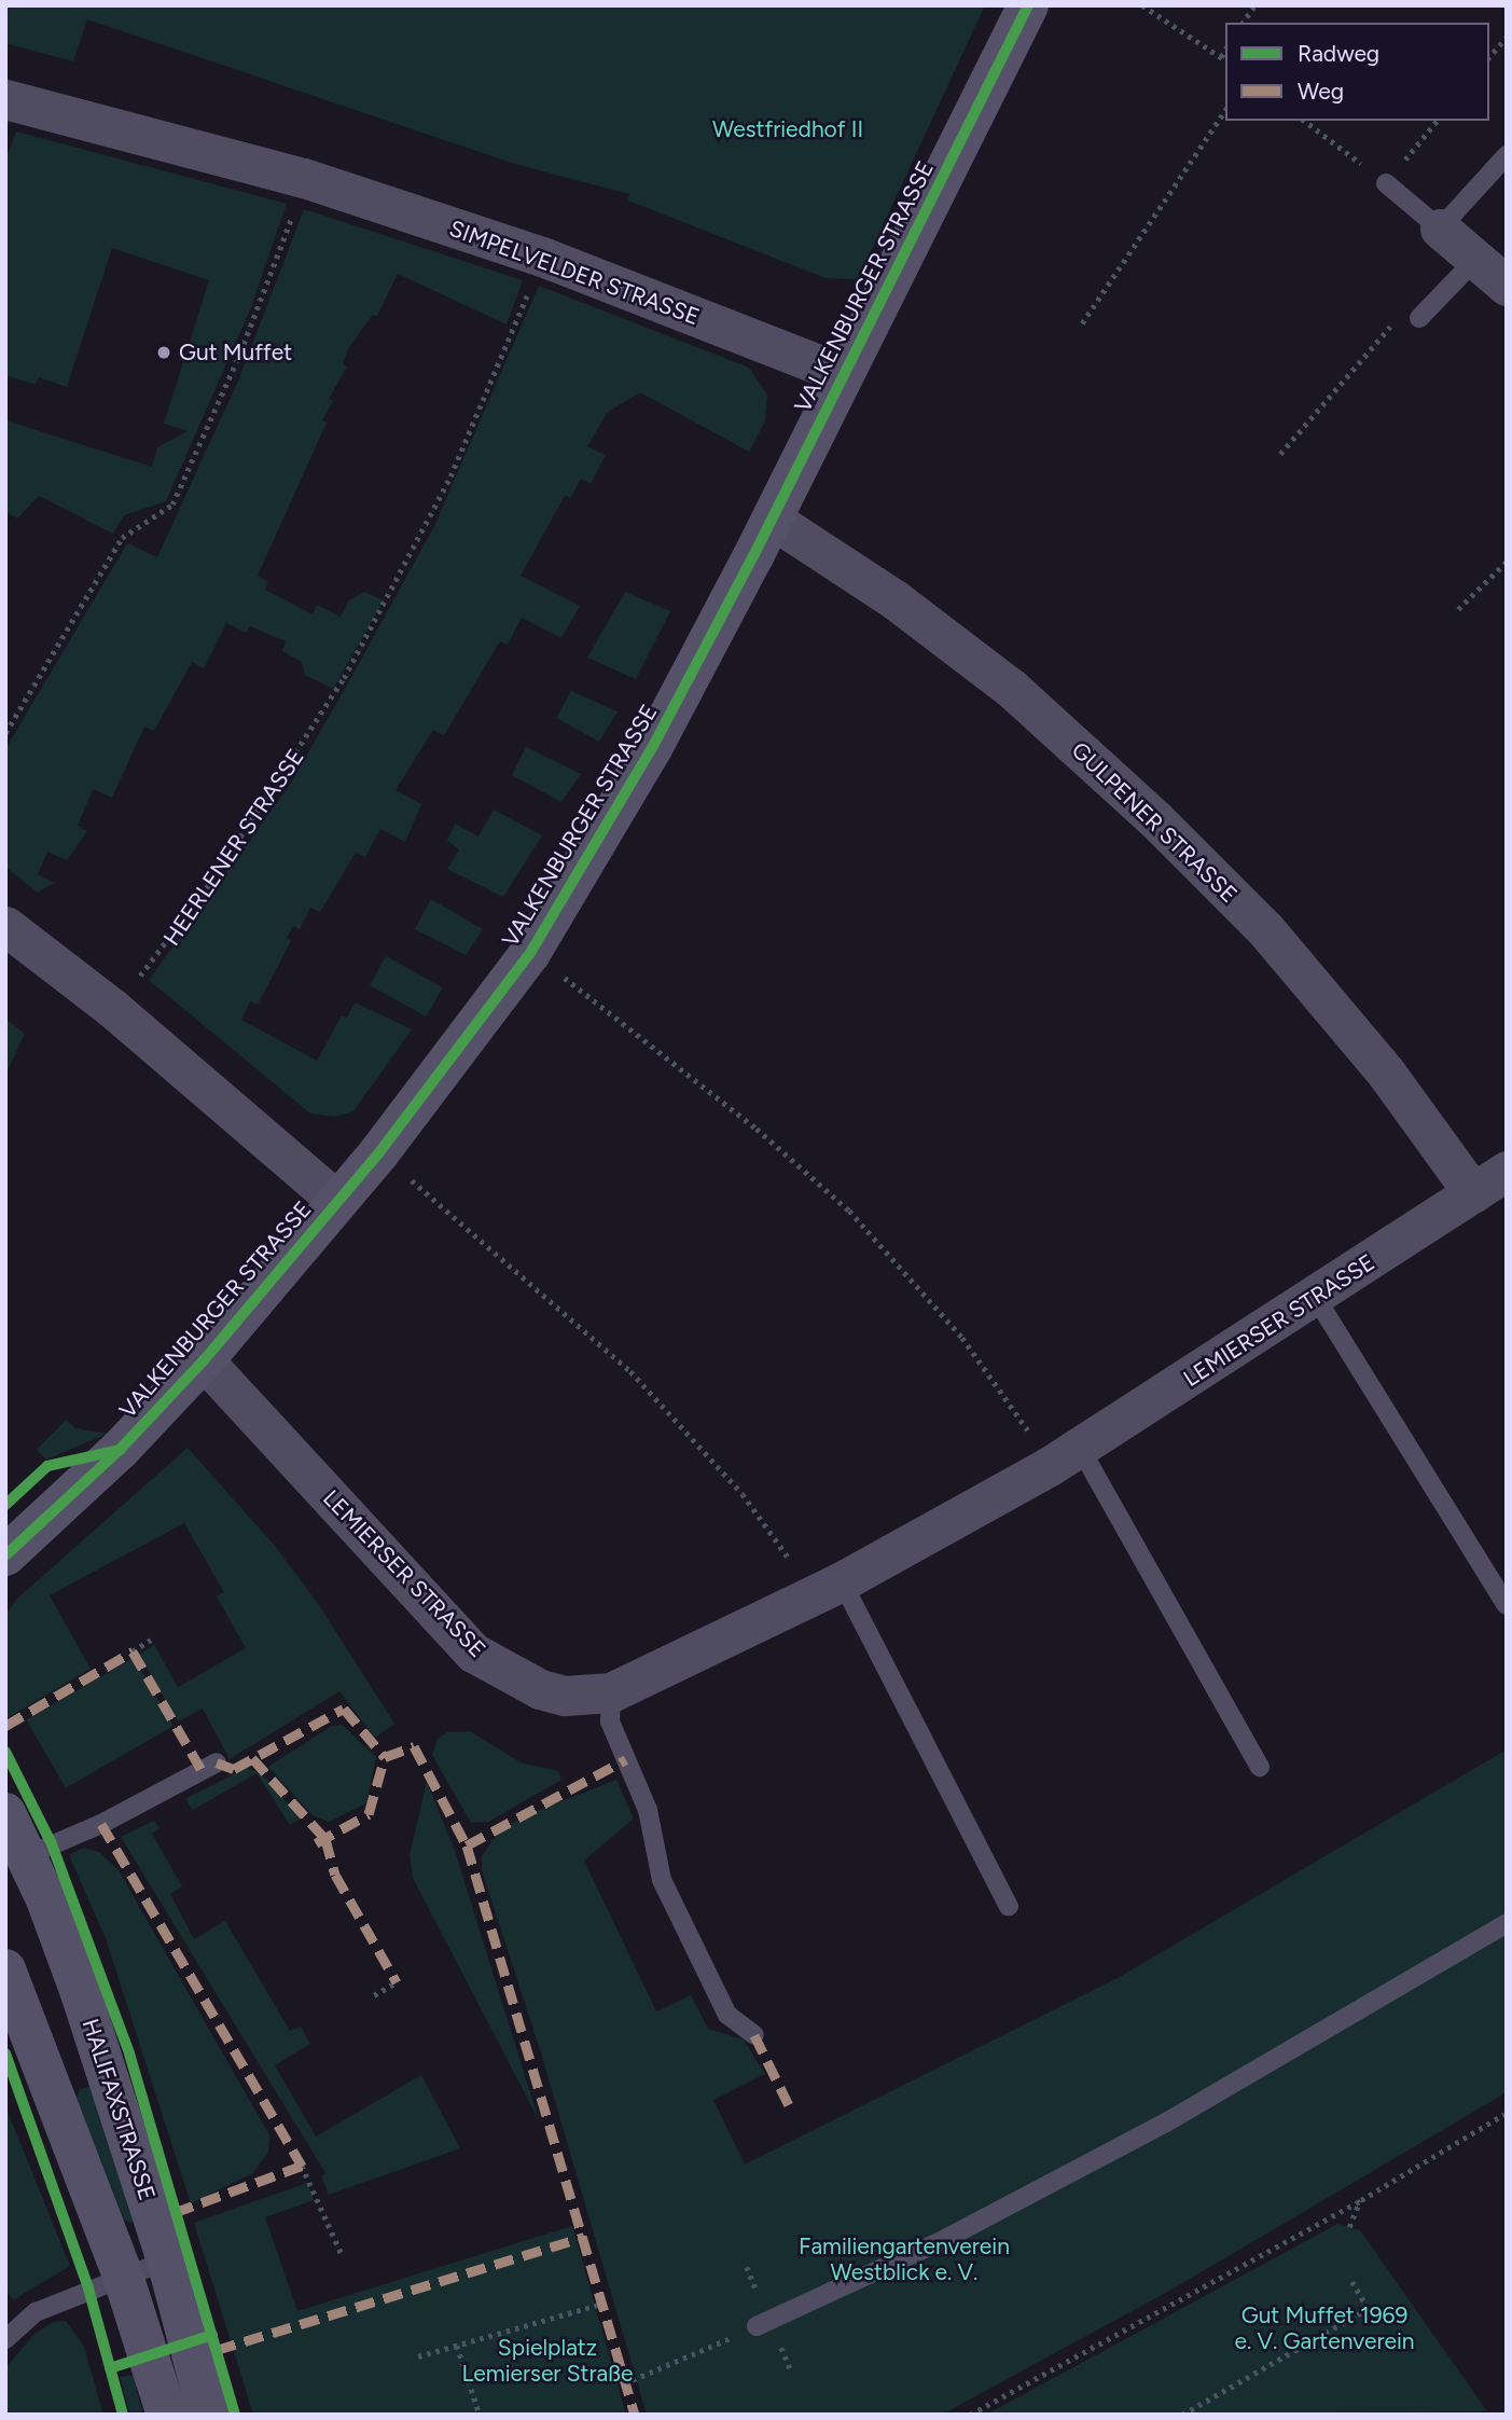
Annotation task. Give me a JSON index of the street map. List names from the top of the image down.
{
  "streets": {
    "street": [
      "SIMPELVELDER STRASSE",
      "VALKENBURGER STRASSE",
      "GULPENER STRASSE",
      "LEMIERSER STRASSE",
      "HALIFAXSTRASSE"
    ],
    "path": ["HEERLENER STRASSE"]
  },
  "crossings": [
    ["SIMPELVELDER STRASSE", "VALKENBURGER STRASSE"],
    ["VALKENBURGER STRASSE", "GULPENER STRASSE"],
    ["VALKENBURGER STRASSE", "LEMIERSER STRASSE"],
    ["GULPENER STRASSE", "LEMIERSER STRASSE"]
  ],
  "parks": [
    "Westfriedhof II",
    "Familiengartenverein Westblick e. V.",
    "Gut Muffet 1969 e. V. Gartenverein",
    "Spielplatz Lemierser Straße"
  ],
  "places": ["Gut Muffet"],
  "legend": ["Radweg", "Weg"]
}
